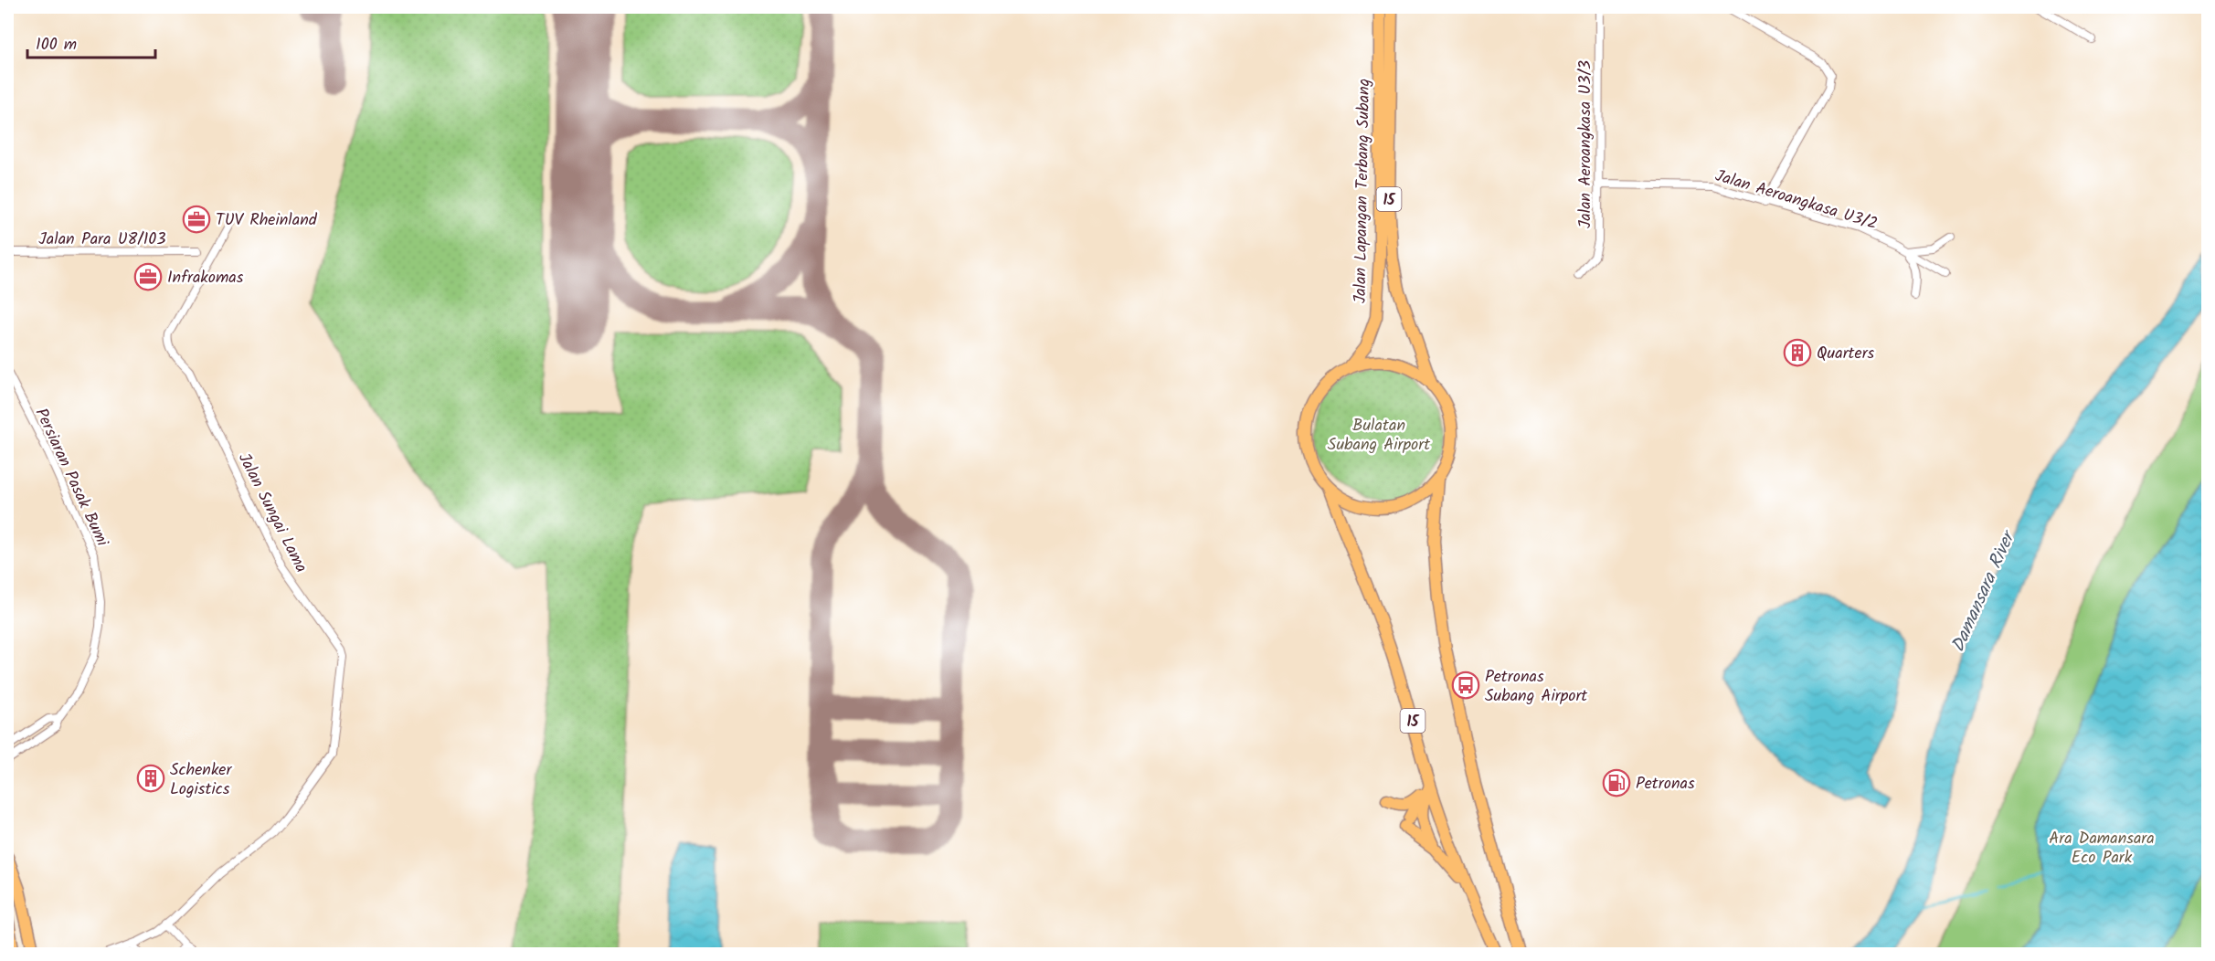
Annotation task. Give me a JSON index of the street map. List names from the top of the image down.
{
  "streets": {
    "main road": ["Jalan Lapangan Terbang Subang", "15"],
    "street": [
      "Jalan Aeroangkasa U3/3",
      "Jalan Aeroangkasa U3/2",
      "Jalan Para U8/103",
      "Persiaran Pasak Bumi",
      "Jalan Sungai Lama"
    ]
  },
  "crossings": [
    ["Jalan Aeroangkasa U3/3", "Jalan Aeroangkasa U3/2"],
    ["Jalan Lapangan Terbang Subang", "15"]
  ],
  "water": ["Damansara River"],
  "parks": ["Bulatan Subang Airport", "Ara Damansara Eco Park"],
  "places": {
    "office": ["TUV Rheinland", "Infrakomas"],
    "building": ["Quarters", "Schenker Logistics"],
    "bus stop": ["Petronas Subang Airport"],
    "fuel station": ["Petronas"]
  },
  "scale_bar": "100 m"
}
